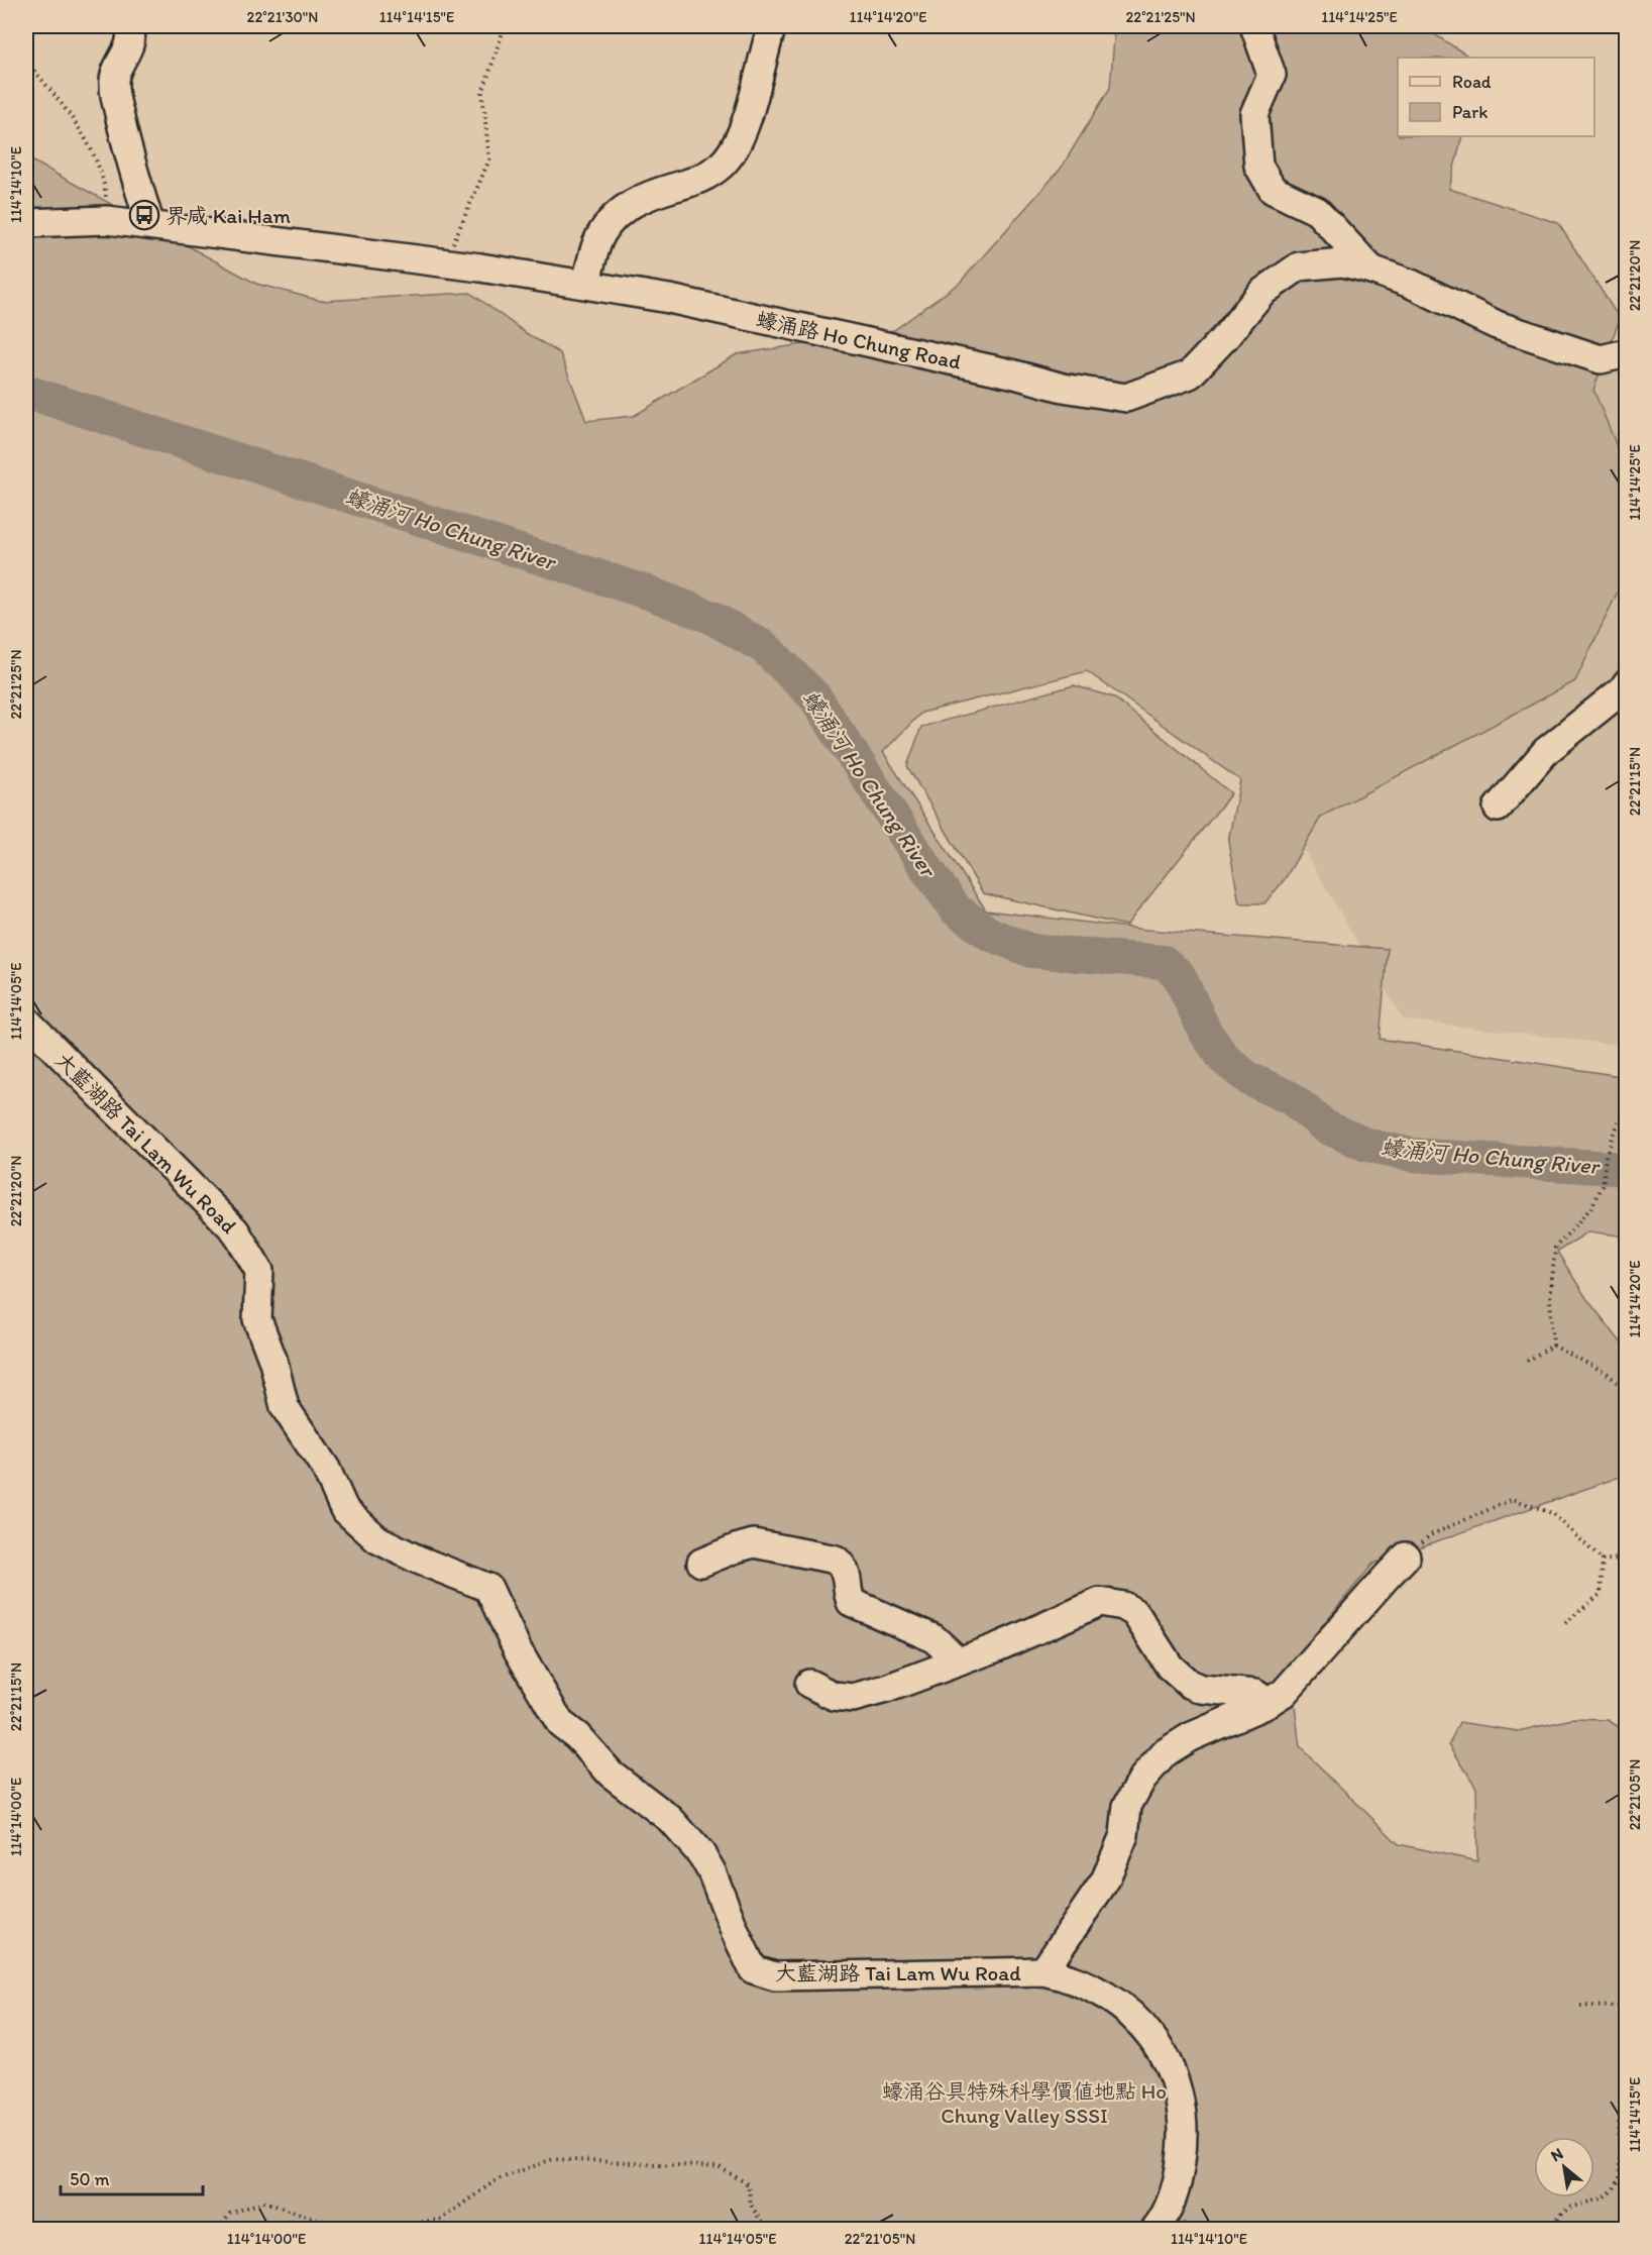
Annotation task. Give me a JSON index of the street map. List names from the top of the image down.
{
  "streets": {
    "street": ["蠔涌路 Ho Chung Road", "大藍湖路 Tai Lam Wu Road"]
  },
  "water": ["蠔涌河 Ho Chung River"],
  "parks": ["蠔涌谷具特殊科學價值地點 Ho Chung Valley SSSI"],
  "places": {
    "bus stop": ["界咸 Kai Ham"]
  },
  "legend": ["Road", "Park"],
  "scale_bar": "50 m",
  "north": "top left",
  "coordinates": [
    "22°21'30\"N",
    "114°14'15\"E",
    "114°14'20\"E",
    "22°21'25\"N",
    "114°14'25\"E",
    "114°14'10\"E",
    "22°21'20\"N",
    "22°21'15\"N",
    "114°14'05\"E",
    "22°21'05\"N",
    "114°14'00\"E"
  ]
}
